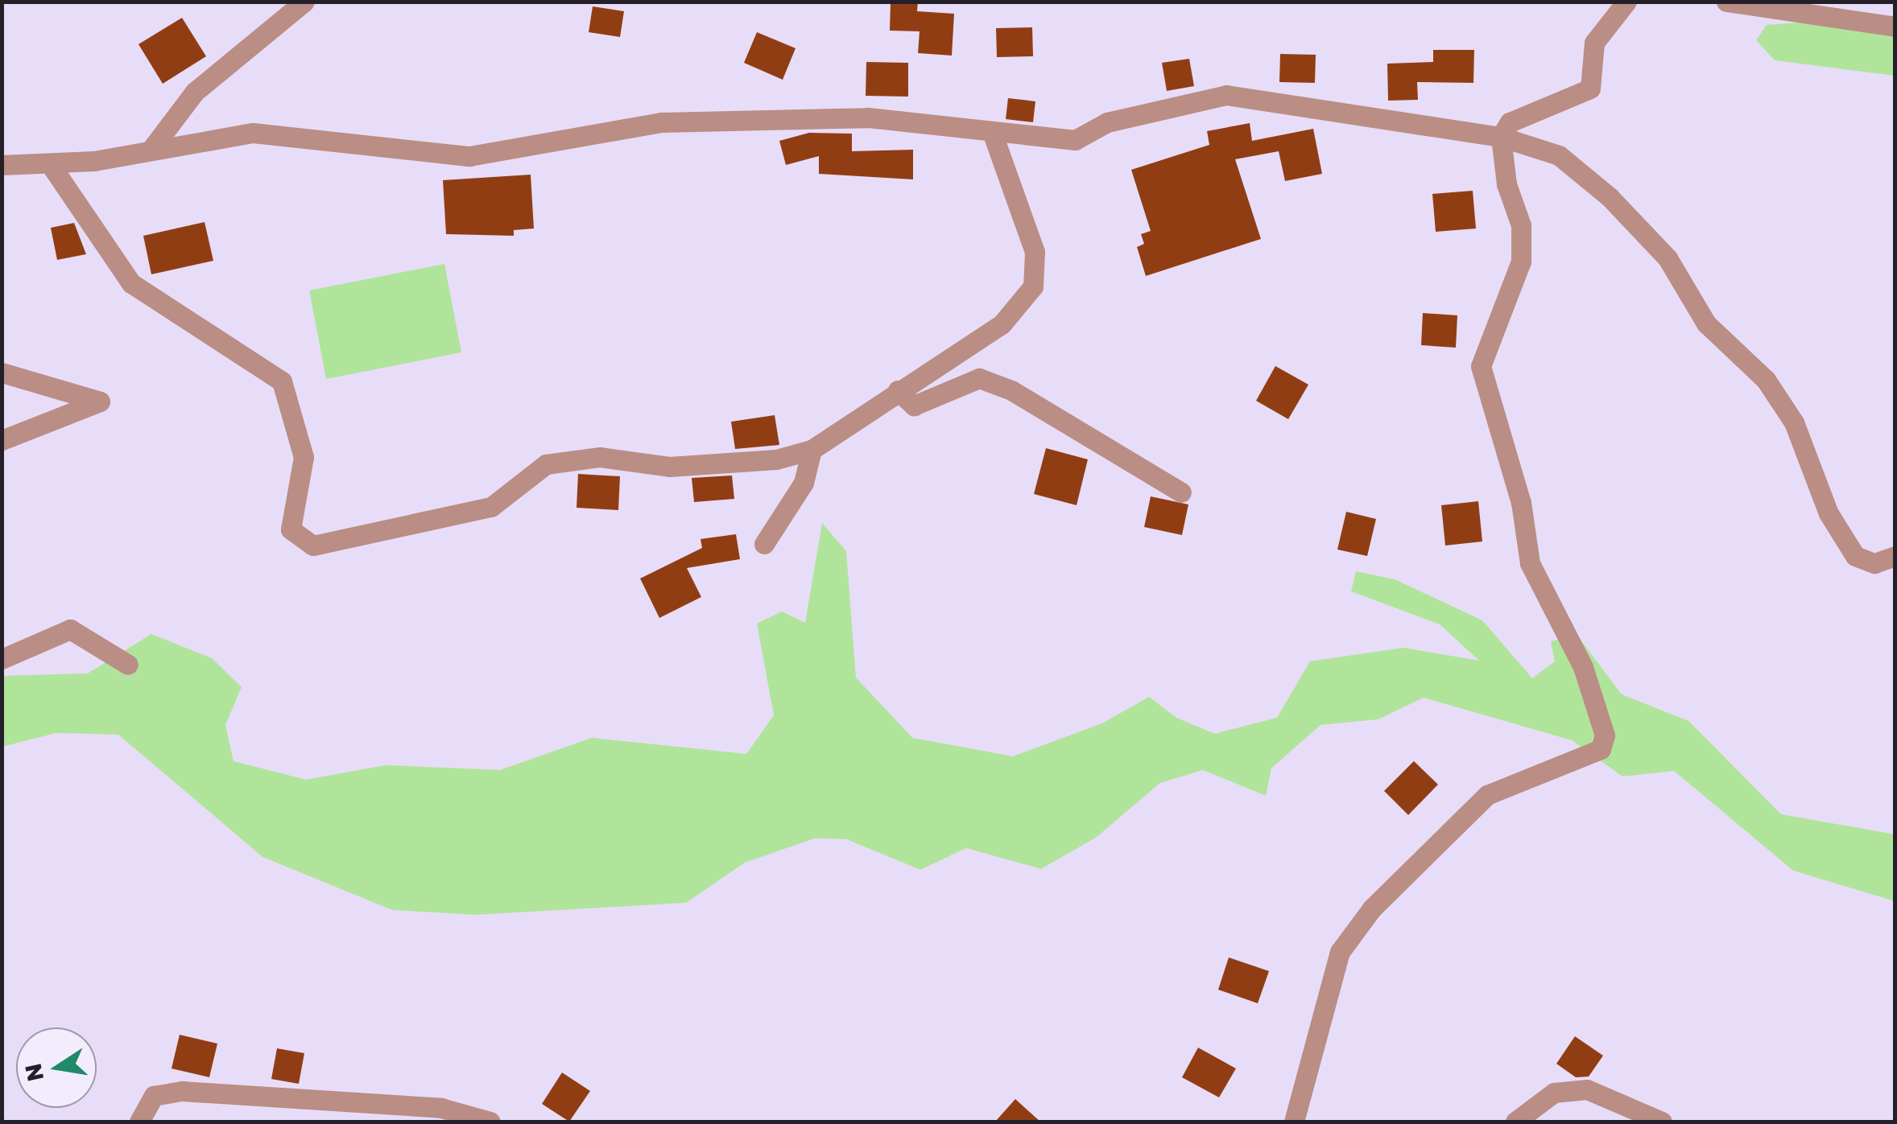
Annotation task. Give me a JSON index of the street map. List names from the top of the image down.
{
  "north": "left"
}
